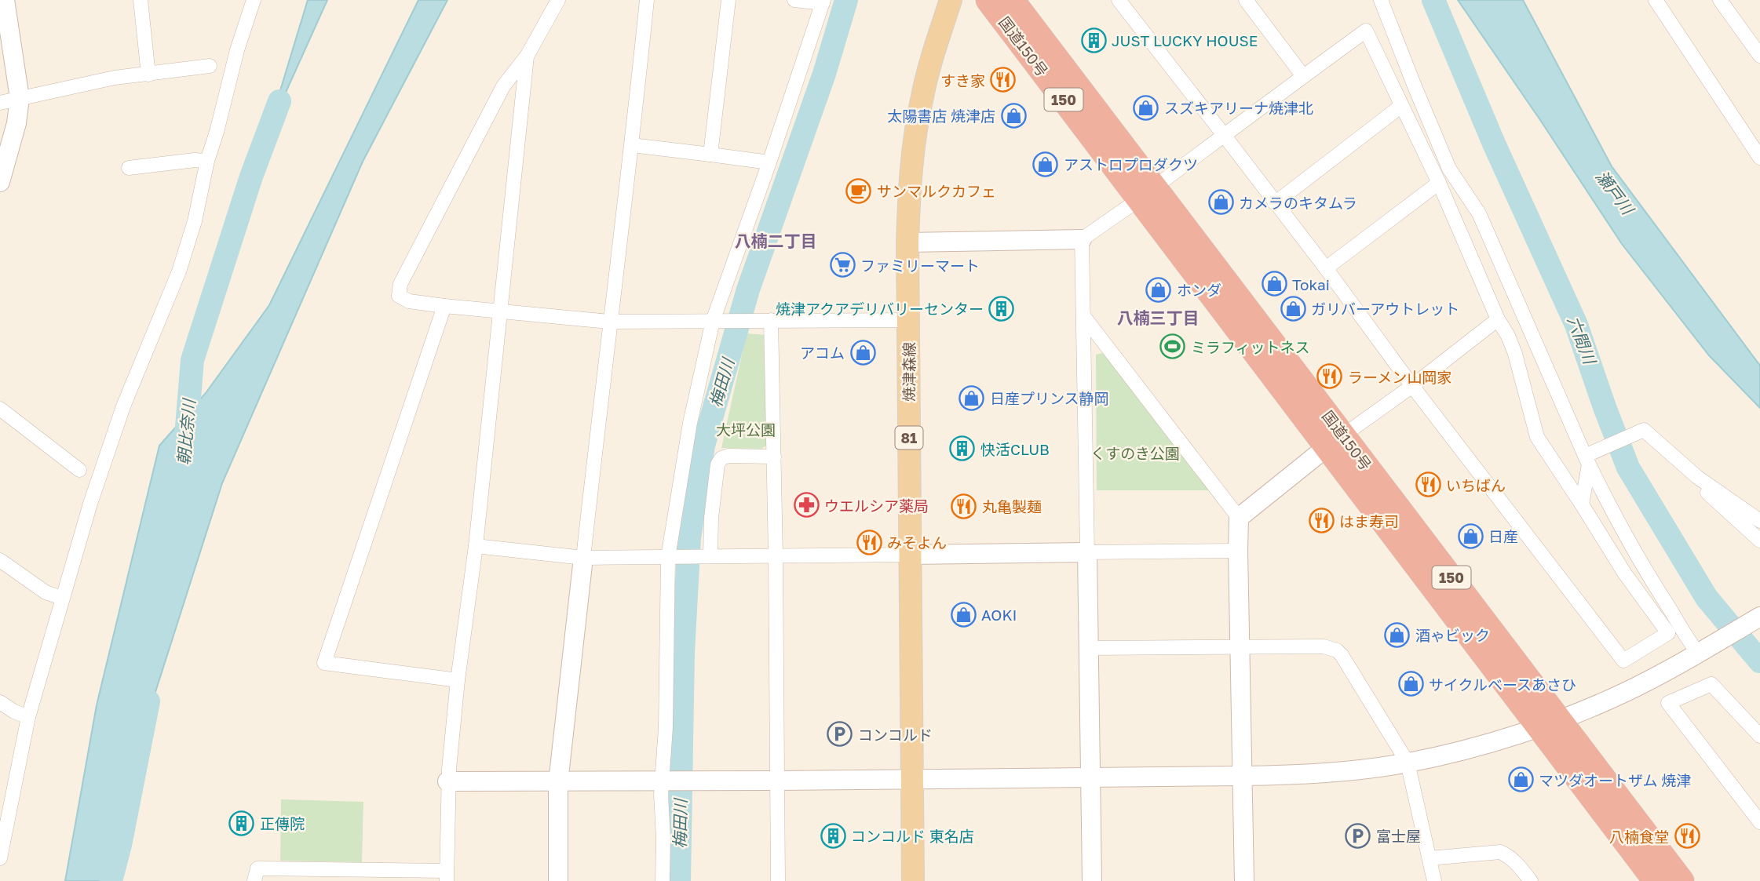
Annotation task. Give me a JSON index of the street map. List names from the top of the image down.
{
  "streets": {
    "highway": ["国道150号", "150"],
    "main road": ["焼津森線", "81"]
  },
  "districts": ["八楠二丁目", "八楠三丁目"],
  "water": [
    "瀬戸川",
    "六間川",
    "梅田川",
    "朝比奈川"
  ],
  "parks": ["大坪公園", "くすのき公園"],
  "places": {
    "building": [
      "JUST LUCKY HOUSE",
      "焼津アクアデリバリーセンター",
      "快活CLUB",
      "正傳院",
      "コンコルド 東名店"
    ],
    "restaurant": [
      "すき家",
      "ラーメン山岡家",
      "いちばん",
      "丸亀製麺",
      "はま寿司",
      "みそよん",
      "八楠食堂"
    ],
    "shop": [
      "スズキアリーナ焼津北",
      "太陽書店 焼津店",
      "アストロプロダクツ",
      "カメラのキタムラ",
      "Tokai",
      "ホンダ",
      "ガリバーアウトレット",
      "アコム",
      "日産プリンス静岡",
      "日産",
      "AOKI",
      "酒ゃビック",
      "サイクルベースあさひ",
      "マツダオートザム 焼津"
    ],
    "cafe": ["サンマルクカフェ"],
    "supermarket": ["ファミリーマート"],
    "sports": ["ミラフィットネス"],
    "pharmacy": ["ウエルシア薬局"],
    "parking": ["コンコルド", "富士屋"]
  }
}
